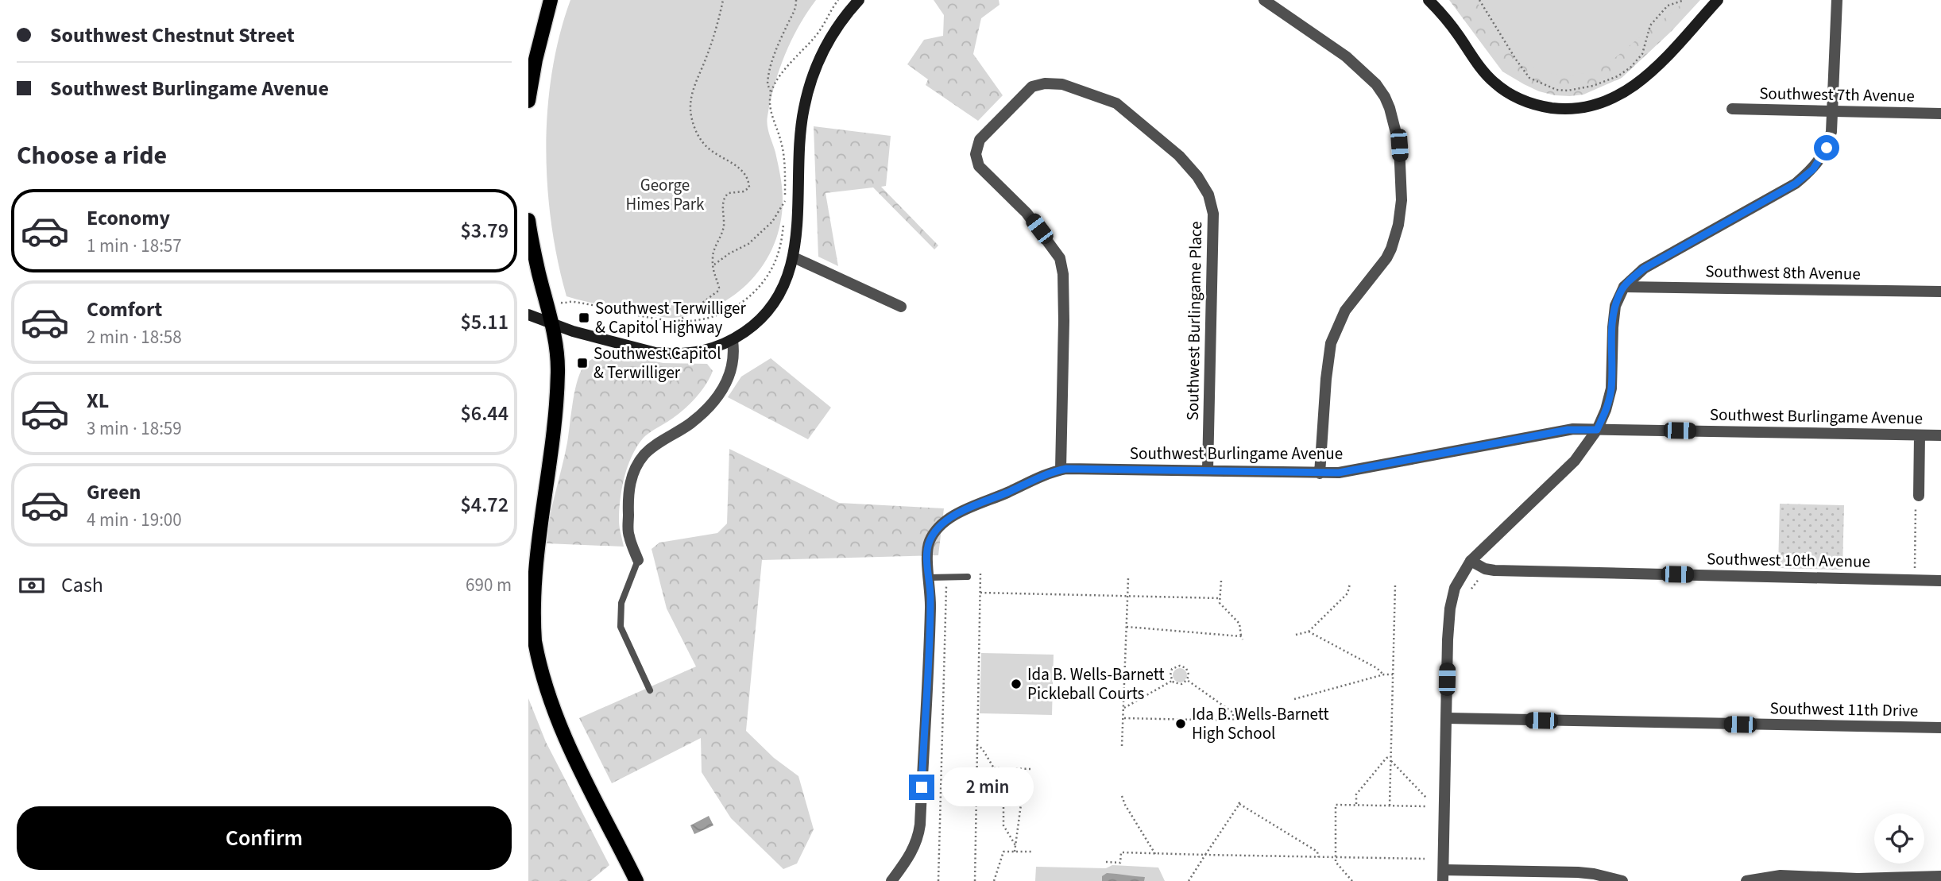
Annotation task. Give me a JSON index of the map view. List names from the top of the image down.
{
  "streets": {
    "street": [
      "Southwest 7th Avenue",
      "Southwest 8th Avenue",
      "Southwest Burlingame Place",
      "Southwest Burlingame Avenue",
      "Southwest 10th Avenue",
      "Southwest 11th Drive"
    ]
  },
  "crossings": [
    ["Southwest Burlingame Place", "Southwest Burlingame Avenue"]
  ],
  "parks": ["George Himes Park"],
  "places": {
    "transit": ["Southwest Terwilliger & Capitol Highway", "Southwest Capitol & Terwilliger"],
    "other": ["Ida B. Wells-Barnett Pickleball Courts", "Ida B. Wells-Barnett High School"]
  },
  "page": {
    "banner": ["Southwest Chestnut Street", "Southwest Burlingame Avenue"],
    "heading": "Choose a ride",
    "list": [
      {
        "name": "Economy",
        "note": "1 min · 18:57",
        "value": "$3.79"
      },
      {
        "name": "Comfort",
        "note": "2 min · 18:58",
        "value": "$5.11"
      },
      {
        "name": "XL",
        "note": "3 min · 18:59",
        "value": "$6.44"
      },
      {
        "name": "Green",
        "note": "4 min · 19:00",
        "value": "$4.72"
      }
    ],
    "pay": ["Cash", "690 m"],
    "bubble": "2 min",
    "buttons": "Confirm"
  }
}
